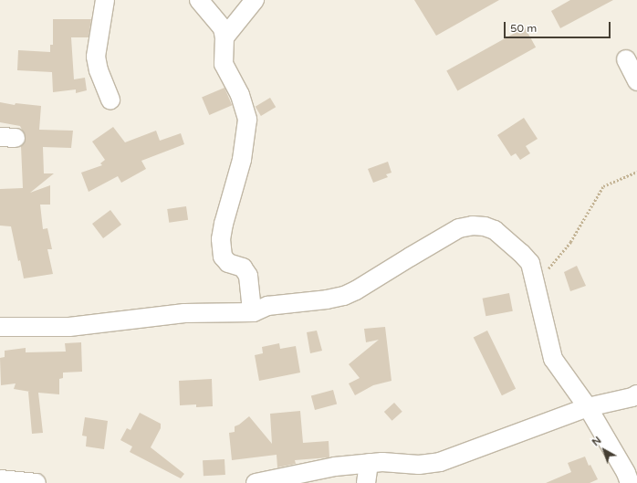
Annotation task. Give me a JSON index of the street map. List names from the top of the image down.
{
  "scale_bar": "50 m",
  "north": "top left"
}
